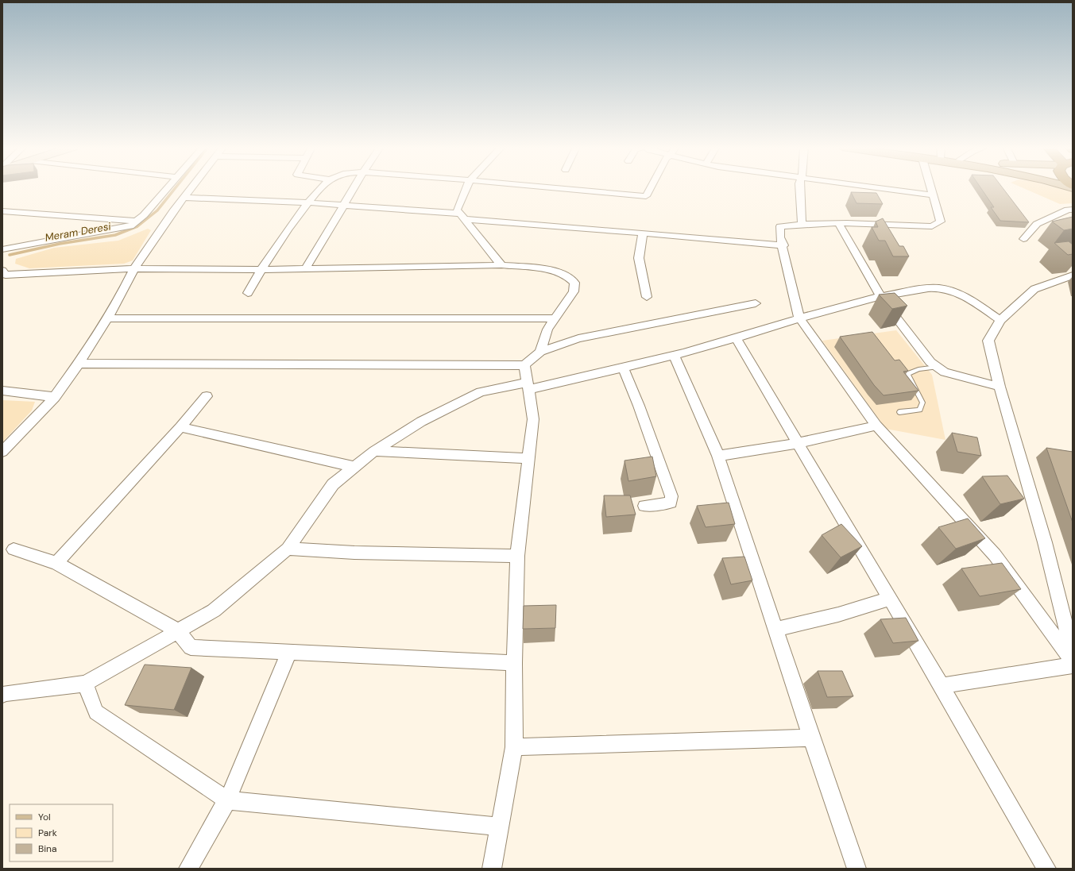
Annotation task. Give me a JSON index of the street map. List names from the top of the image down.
{
  "water": ["Meram Deresi"],
  "legend": ["Yol", "Park", "Bina"]
}
